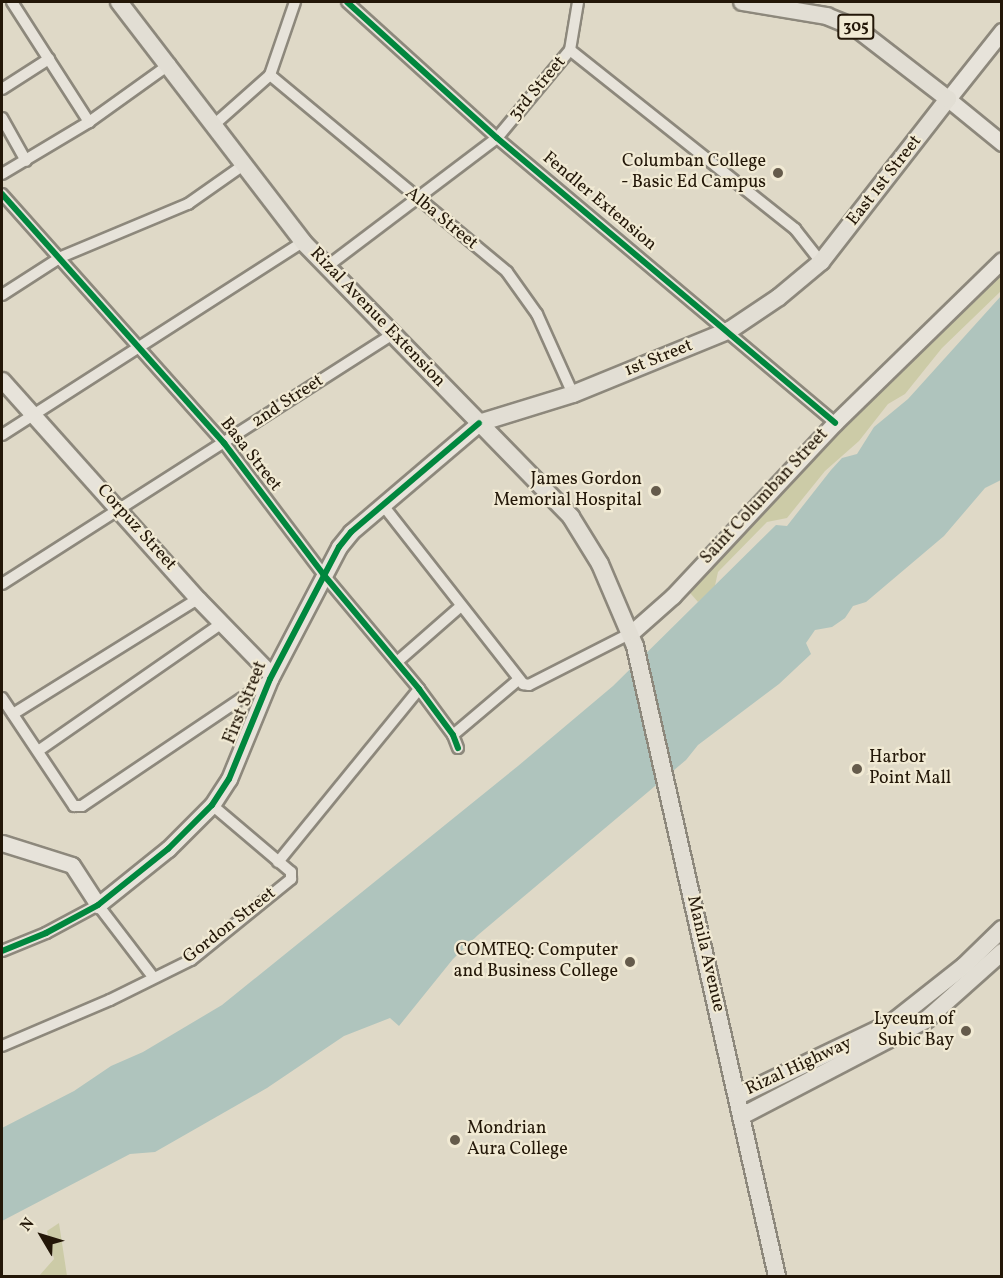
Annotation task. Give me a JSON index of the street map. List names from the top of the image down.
{
  "streets": {
    "main road": [
      "305",
      "East 1st Street",
      "Rizal Avenue Extension",
      "1st Street",
      "Manila Avenue",
      "Rizal Highway"
    ],
    "street": [
      "3rd Street",
      "Fendler Extension",
      "Alba Street",
      "2nd Street",
      "Basa Street",
      "Saint Columban Street",
      "Corpuz Street",
      "First Street",
      "Gordon Street"
    ]
  },
  "crossings": [
    ["305", "East 1st Street"],
    ["3rd Street", "Fendler Extension"],
    ["3rd Street", "Alba Street"],
    ["3rd Street", "Rizal Avenue Extension"],
    ["East 1st Street", "1st Street"],
    ["Fendler Extension", "1st Street"],
    ["Fendler Extension", "Saint Columban Street"],
    ["Alba Street", "1st Street"],
    ["Rizal Avenue Extension", "1st Street"],
    ["Rizal Avenue Extension", "2nd Street"],
    ["Rizal Avenue Extension", "Saint Columban Street"],
    ["Rizal Avenue Extension", "First Street"],
    ["Rizal Avenue Extension", "Manila Avenue"],
    ["1st Street", "First Street"],
    ["2nd Street", "Basa Street"],
    ["2nd Street", "Corpuz Street"],
    ["Basa Street", "First Street"],
    ["Saint Columban Street", "Manila Avenue"],
    ["Corpuz Street", "First Street"],
    ["First Street", "Gordon Street"],
    ["Manila Avenue", "Rizal Highway"]
  ],
  "places": [
    "Columban College - Basic Ed Campus",
    "James Gordon Memorial Hospital",
    "Harbor Point Mall",
    "COMTEQ: Computer and Business College",
    "Lyceum of Subic Bay",
    "Mondrian Aura College"
  ],
  "north": "top left"
}
